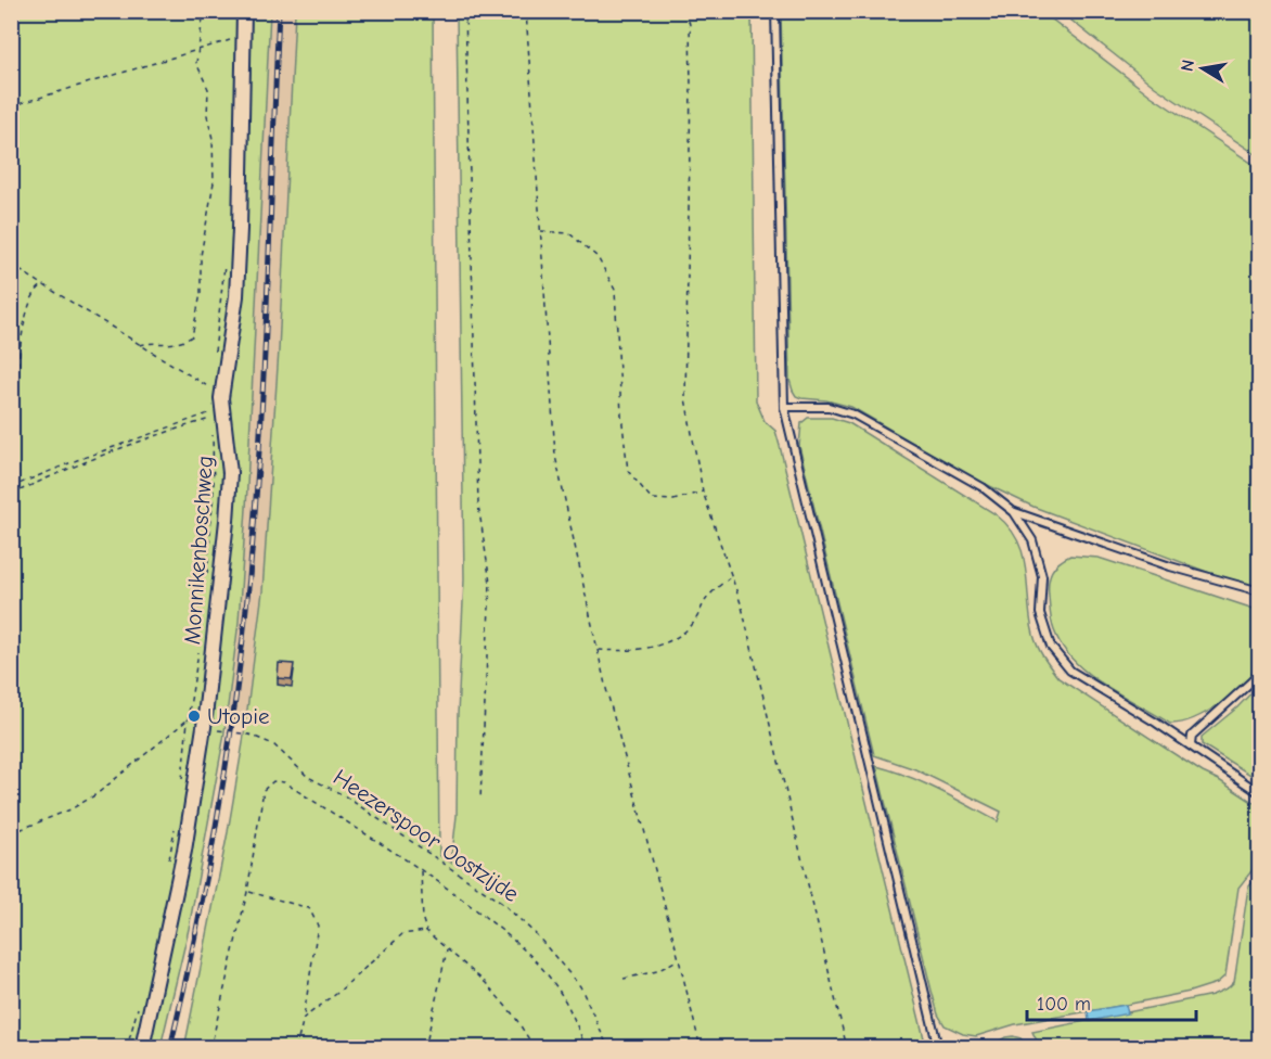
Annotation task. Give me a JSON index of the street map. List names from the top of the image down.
{
  "streets": {
    "street": ["Monnikenboschweg"],
    "path": ["Heezerspoor Oostzijde"]
  },
  "crossings": [
    ["Monnikenboschweg", "Heezerspoor Oostzijde"]
  ],
  "places": ["Utopie"],
  "scale_bar": "100 m",
  "north": "left"
}
